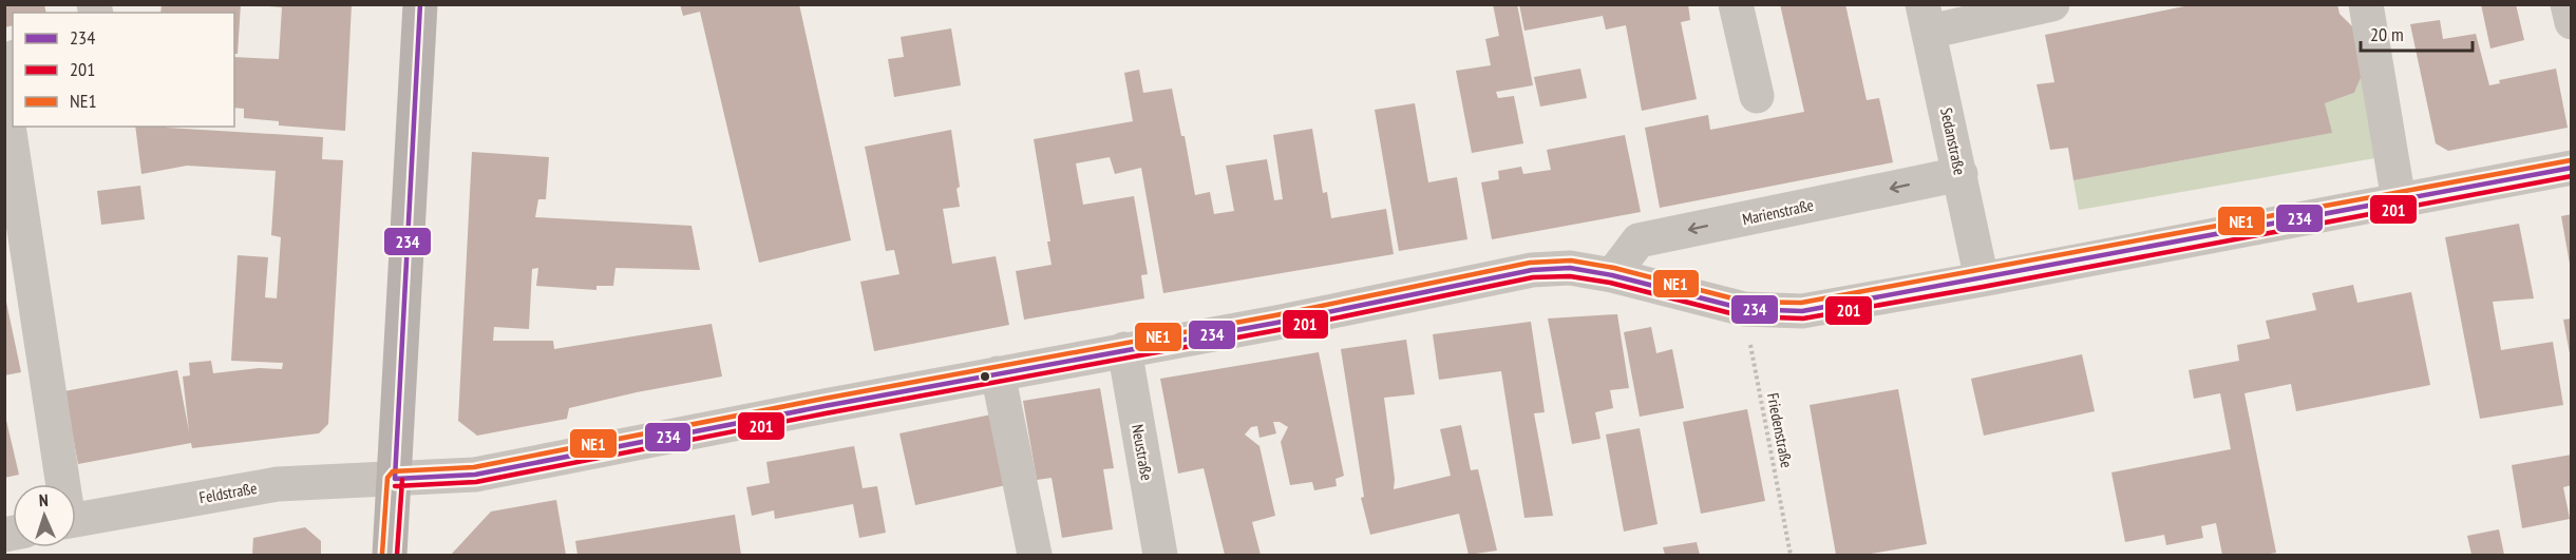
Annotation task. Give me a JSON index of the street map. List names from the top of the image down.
{
  "streets": {
    "street": [
      "Sedanstraße",
      "Marienstraße",
      "Neustraße",
      "Feldstraße"
    ],
    "path": ["Friedenstraße"]
  },
  "crossings": [
    ["Sedanstraße", "Marienstraße"]
  ],
  "lines": ["transit line 234", "transit line NE1", "transit line 201"],
  "legend": ["234", "201", "NE1"],
  "scale_bar": "20 m",
  "north": "top"
}
